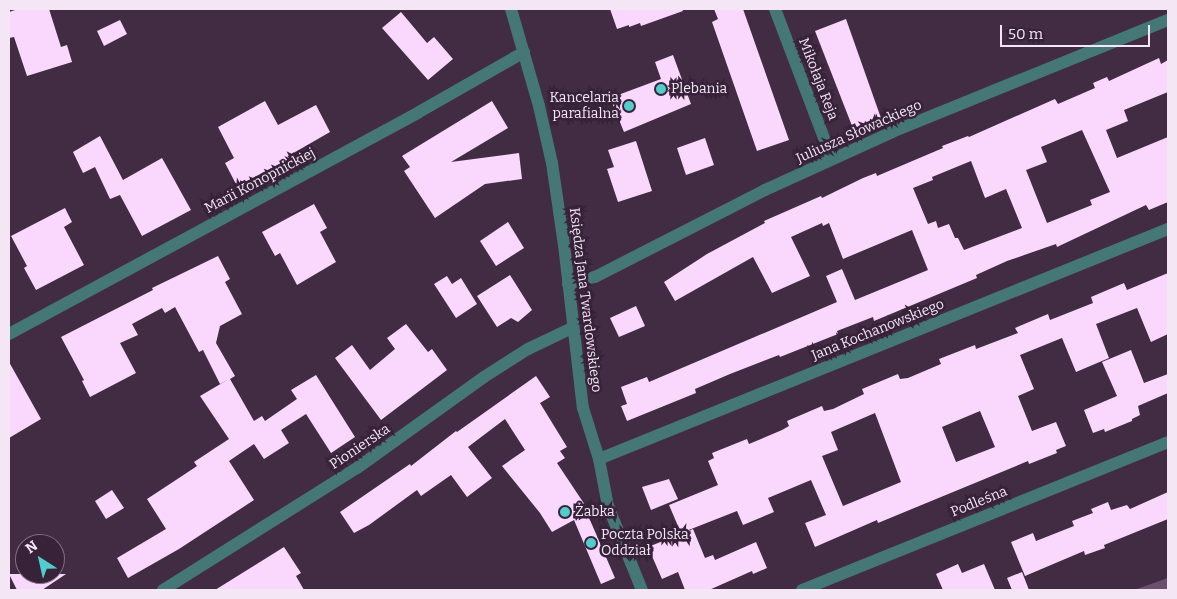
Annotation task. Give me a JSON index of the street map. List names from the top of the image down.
{
  "streets": {
    "street": [
      "Mikołaja Reja",
      "Juliusza Słowackiego",
      "Marii Konopnickiej",
      "Księdza Jana Twardowskiego",
      "Jana Kochanowskiego",
      "Pionierska",
      "Podleśna"
    ]
  },
  "crossings": [
    ["Mikołaja Reja", "Juliusza Słowackiego"],
    ["Juliusza Słowackiego", "Księdza Jana Twardowskiego"],
    ["Marii Konopnickiej", "Księdza Jana Twardowskiego"],
    ["Księdza Jana Twardowskiego", "Jana Kochanowskiego"],
    ["Księdza Jana Twardowskiego", "Pionierska"]
  ],
  "places": [
    "Plebania",
    "Kancelaria parafialna",
    "Żabka",
    "Poczta Polska Oddział"
  ],
  "scale_bar": "50 m",
  "north": "top left"
}
